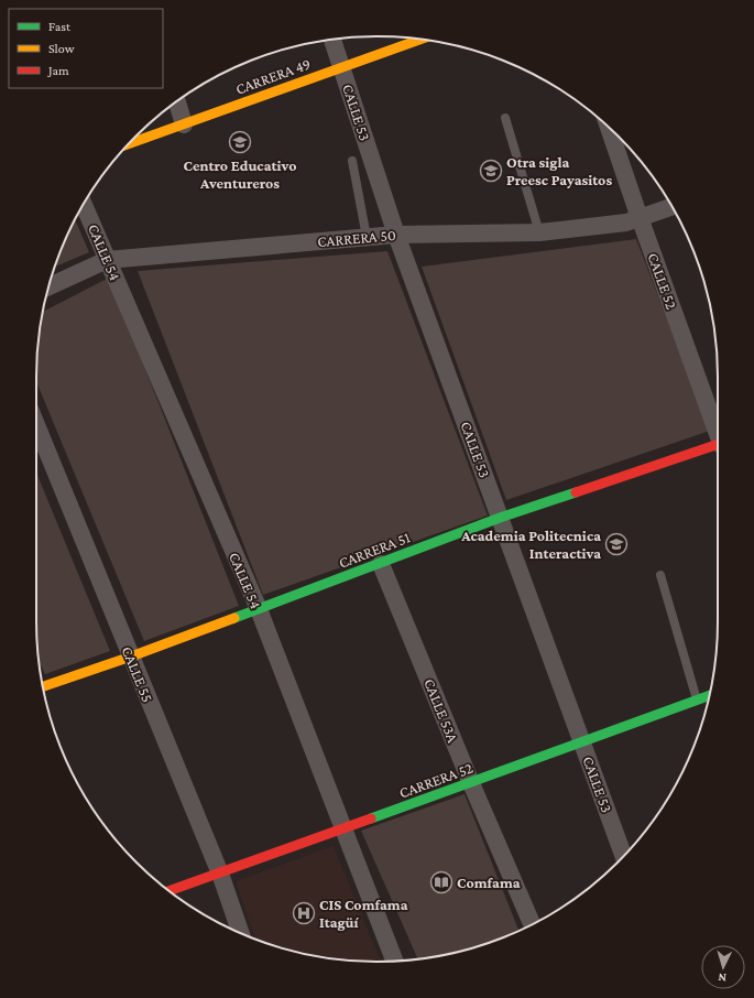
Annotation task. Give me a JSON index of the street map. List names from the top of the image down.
{
  "streets": {
    "main road": ["CARRERA 49", "CARRERA 51", "CARRERA 52"],
    "street": [
      "CALLE 53",
      "CARRERA 50",
      "CALLE 54",
      "CALLE 52",
      "CALLE 55",
      "CALLE 53A"
    ]
  },
  "crossings": [
    ["CARRERA 49", "CALLE 53"],
    ["CALLE 53", "CARRERA 50"],
    ["CALLE 53", "CARRERA 51"],
    ["CALLE 53", "CARRERA 52"],
    ["CARRERA 50", "CALLE 54"],
    ["CARRERA 50", "CALLE 52"],
    ["CALLE 54", "CARRERA 51"],
    ["CALLE 54", "CARRERA 52"],
    ["CARRERA 51", "CALLE 55"],
    ["CARRERA 51", "CALLE 53A"],
    ["CALLE 55", "CARRERA 52"],
    ["CALLE 53A", "CARRERA 52"]
  ],
  "places": {
    "school or university": ["Centro Educativo Aventureros", "Otra sigla Preesc Payasitos", "Academia Politecnica Interactiva"],
    "library": ["Comfama"],
    "hospital": ["CIS Comfama Itagüí"]
  },
  "legend": ["Fast", "Slow", "Jam"],
  "north": "bottom"
}
